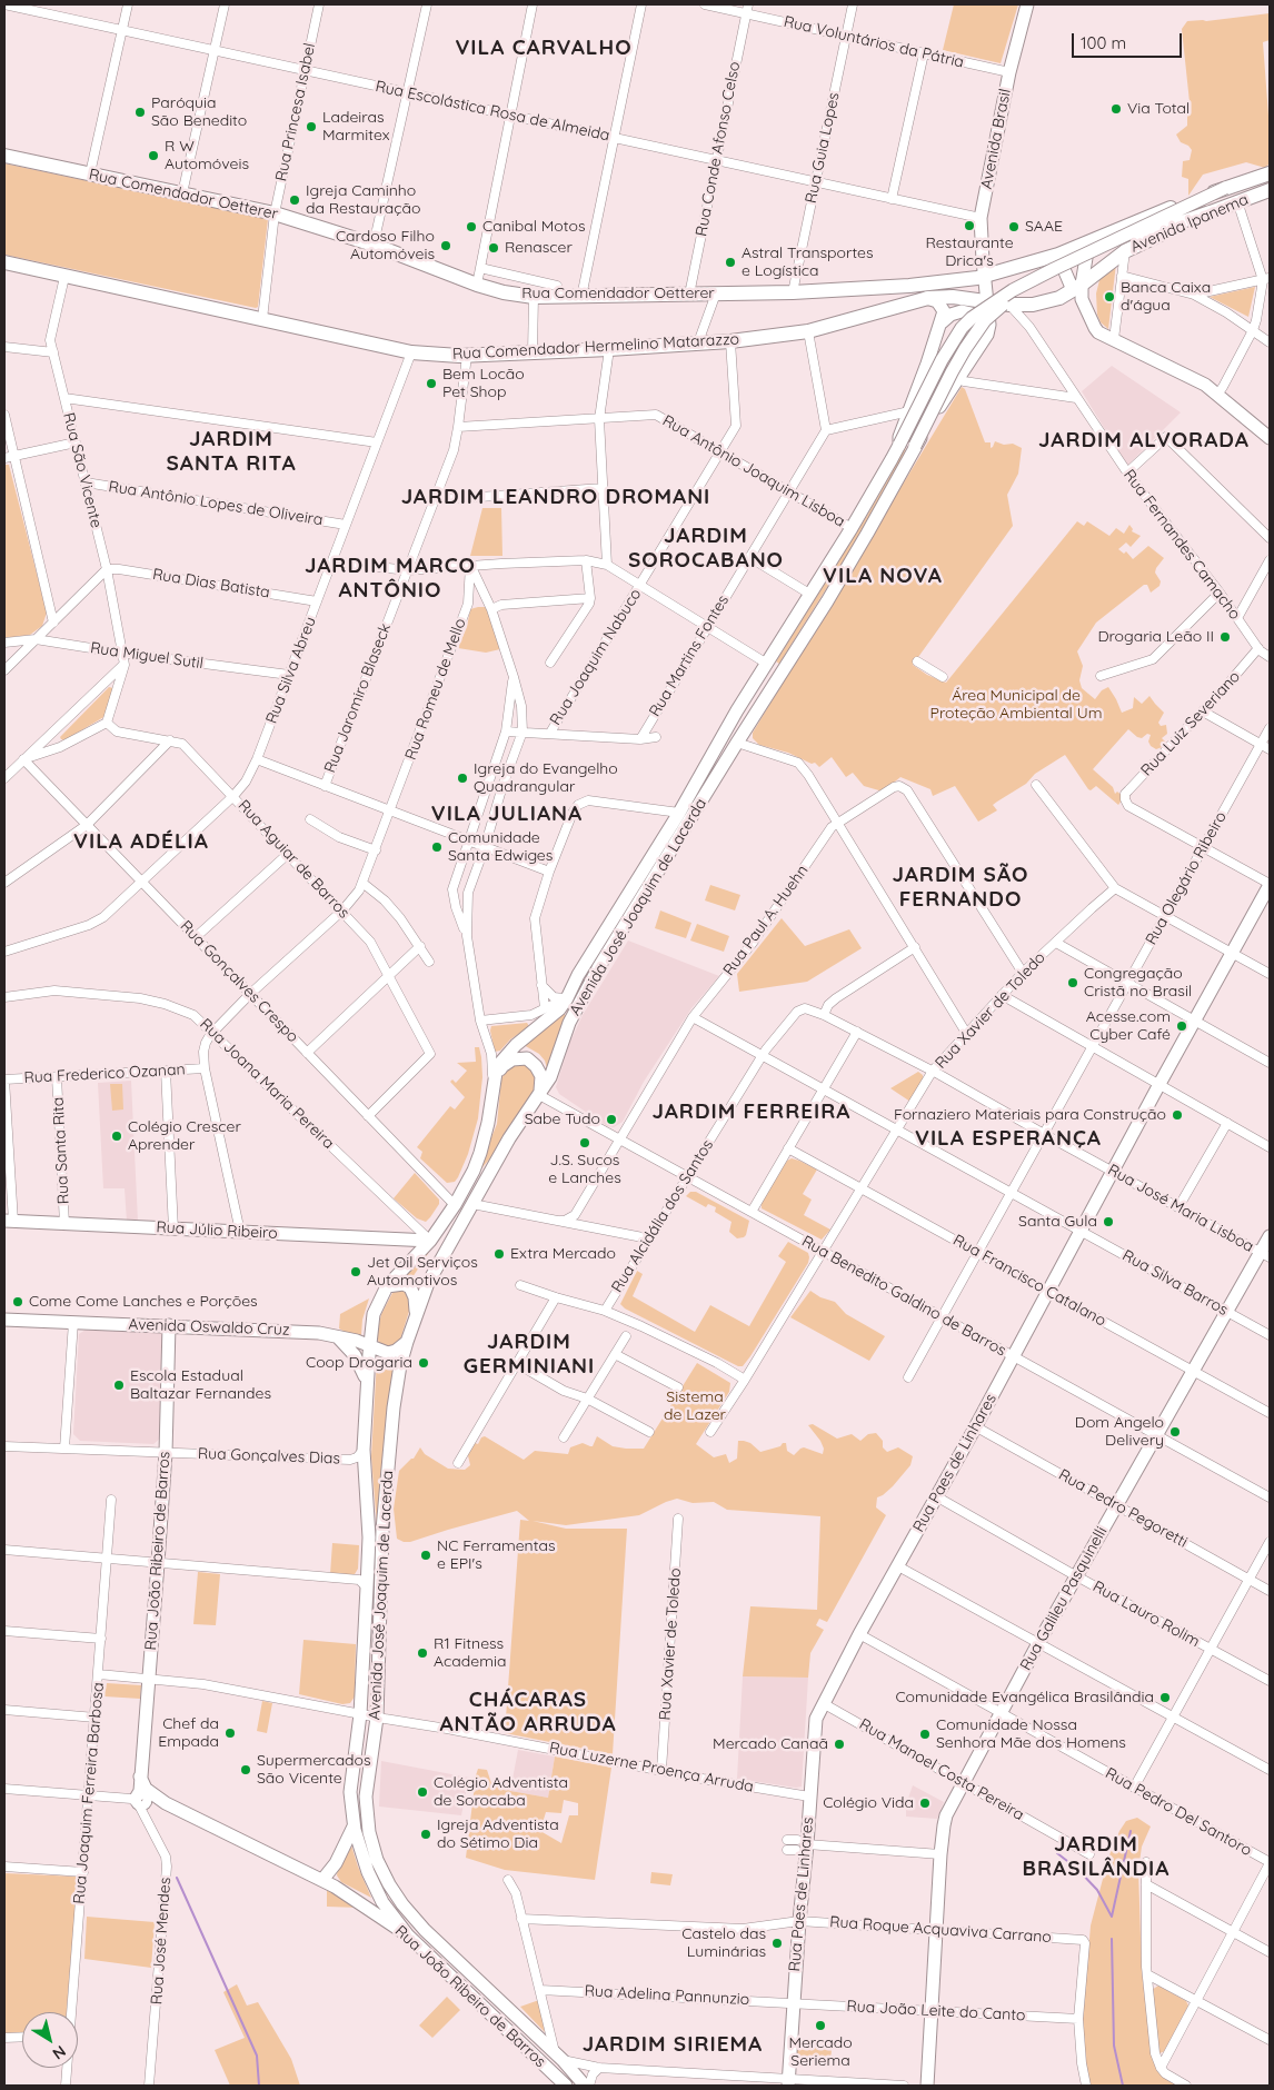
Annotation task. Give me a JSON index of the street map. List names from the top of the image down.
{
  "streets": {
    "main road": [
      "Avenida Brasil",
      "Rua Comendador Oetterer",
      "Avenida Ipanema",
      "Rua Comendador Hermelino Matarazzo",
      "Avenida José Joaquim de Lacerda",
      "Rua Júlio Ribeiro",
      "Avenida Oswaldo Cruz",
      "Rua Paes de Linhares",
      "Rua João Ribeiro de Barros",
      "Rua Galileu Pasquinelli"
    ],
    "street": [
      "Rua Voluntários da Pátria",
      "Rua Escolástica Rosa de Almeida",
      "Rua Princesa Isabel",
      "Rua Guia Lopes",
      "Rua Conde Afonso Celso",
      "Rua São Vicente",
      "Rua Antônio Joaquim Lisboa",
      "Rua Antônio Lopes de Oliveira",
      "Rua Fernandes Camacho",
      "Rua Dias Batista",
      "Rua Miguel Sutil",
      "Rua Martins Fontes",
      "Rua Joaquim Nabuco",
      "Rua Silva Abreu",
      "Rua Romeu de Mello",
      "Rua Jaromiro Blaseck",
      "Rua Luiz Severiano",
      "Rua Aguiar de Barros",
      "Rua Olegário Ribeiro",
      "Rua Paul A. Huehn",
      "Rua Gonçalves Crespo",
      "Rua Xavier de Toledo",
      "Rua Frederico Ozanan",
      "Rua Joana Maria Pereira",
      "Rua Santa Rita",
      "Rua José Maria Lisboa",
      "Rua Alcidália dos Santos",
      "Rua Francisco Catalano",
      "Rua Silva Barros",
      "Rua Benedito Galdino de Barros",
      "Rua Gonçalves Dias",
      "Rua Pedro Pegoretti",
      "Rua Lauro Rolim",
      "Rua Luzerne Proença Arruda",
      "Rua Manoel Costa Pereira",
      "Rua Joaquim Ferreira Barbosa",
      "Rua Pedro Del Santoro",
      "Rua Roque Acquaviva Carrano",
      "Rua José Mendes",
      "Rua Adelina Pannunzio",
      "Rua João Leite do Canto"
    ]
  },
  "crossings": [
    ["Rua Voluntários da Pátria", "Avenida Brasil"],
    ["Rua Voluntários da Pátria", "Rua Guia Lopes"],
    ["Rua Voluntários da Pátria", "Rua Conde Afonso Celso"],
    ["Rua Escolástica Rosa de Almeida", "Rua Princesa Isabel"],
    ["Rua Escolástica Rosa de Almeida", "Avenida Brasil"],
    ["Rua Escolástica Rosa de Almeida", "Rua Guia Lopes"],
    ["Rua Escolástica Rosa de Almeida", "Rua Conde Afonso Celso"],
    ["Rua Princesa Isabel", "Rua Comendador Oetterer"],
    ["Rua Princesa Isabel", "Rua Comendador Hermelino Matarazzo"],
    ["Avenida Brasil", "Rua Comendador Oetterer"],
    ["Avenida Brasil", "Avenida Ipanema"],
    ["Avenida Brasil", "Avenida José Joaquim de Lacerda"],
    ["Rua Guia Lopes", "Rua Comendador Oetterer"],
    ["Rua Conde Afonso Celso", "Rua Comendador Oetterer"],
    ["Rua Comendador Oetterer", "Avenida Ipanema"],
    ["Avenida Ipanema", "Rua Comendador Hermelino Matarazzo"],
    ["Avenida Ipanema", "Rua Fernandes Camacho"],
    ["Avenida Ipanema", "Avenida José Joaquim de Lacerda"],
    ["Rua Comendador Hermelino Matarazzo", "Rua São Vicente"],
    ["Rua Comendador Hermelino Matarazzo", "Rua Joaquim Nabuco"],
    ["Rua Comendador Hermelino Matarazzo", "Rua Silva Abreu"],
    ["Rua Comendador Hermelino Matarazzo", "Rua Jaromiro Blaseck"],
    ["Rua São Vicente", "Rua Antônio Lopes de Oliveira"],
    ["Rua São Vicente", "Rua Dias Batista"],
    ["Rua São Vicente", "Rua Miguel Sutil"],
    ["Rua Antônio Joaquim Lisboa", "Rua Martins Fontes"],
    ["Rua Antônio Joaquim Lisboa", "Rua Joaquim Nabuco"],
    ["Rua Antônio Joaquim Lisboa", "Avenida José Joaquim de Lacerda"],
    ["Rua Antônio Lopes de Oliveira", "Rua Silva Abreu"],
    ["Rua Fernandes Camacho", "Rua Luiz Severiano"],
    ["Rua Dias Batista", "Rua Silva Abreu"],
    ["Rua Miguel Sutil", "Rua Silva Abreu"],
    ["Rua Silva Abreu", "Rua Aguiar de Barros"],
    ["Rua Silva Abreu", "Rua Gonçalves Crespo"],
    ["Rua Romeu de Mello", "Rua Aguiar de Barros"],
    ["Rua Romeu de Mello", "Rua Gonçalves Crespo"],
    ["Rua Romeu de Mello", "Rua Joana Maria Pereira"],
    ["Rua Luiz Severiano", "Rua Olegário Ribeiro"],
    ["Rua Aguiar de Barros", "Rua Gonçalves Crespo"],
    ["Rua Olegário Ribeiro", "Rua José Maria Lisboa"],
    ["Rua Olegário Ribeiro", "Rua Francisco Catalano"],
    ["Rua Olegário Ribeiro", "Rua Silva Barros"],
    ["Rua Olegário Ribeiro", "Rua Benedito Galdino de Barros"],
    ["Avenida José Joaquim de Lacerda", "Rua Gonçalves Crespo"],
    ["Avenida José Joaquim de Lacerda", "Rua Joana Maria Pereira"],
    ["Avenida José Joaquim de Lacerda", "Rua Júlio Ribeiro"],
    ["Avenida José Joaquim de Lacerda", "Rua Benedito Galdino de Barros"],
    ["Avenida José Joaquim de Lacerda", "Avenida Oswaldo Cruz"],
    ["Avenida José Joaquim de Lacerda", "Rua Gonçalves Dias"],
    ["Avenida José Joaquim de Lacerda", "Rua João Ribeiro de Barros"],
    ["Avenida José Joaquim de Lacerda", "Rua Luzerne Proença Arruda"],
    ["Rua Paul A. Huehn", "Rua Silva Barros"],
    ["Rua Paul A. Huehn", "Rua Benedito Galdino de Barros"],
    ["Rua Xavier de Toledo", "Rua José Maria Lisboa"],
    ["Rua Xavier de Toledo", "Rua Francisco Catalano"],
    ["Rua Xavier de Toledo", "Rua Silva Barros"],
    ["Rua Xavier de Toledo", "Rua Benedito Galdino de Barros"],
    ["Rua Xavier de Toledo", "Rua Luzerne Proença Arruda"],
    ["Rua Frederico Ozanan", "Rua Santa Rita"],
    ["Rua Joana Maria Pereira", "Rua Júlio Ribeiro"],
    ["Rua Santa Rita", "Rua Júlio Ribeiro"],
    ["Rua José Maria Lisboa", "Rua Alcidália dos Santos"],
    ["Rua José Maria Lisboa", "Rua Paes de Linhares"],
    ["Rua José Maria Lisboa", "Rua Galileu Pasquinelli"],
    ["Rua Alcidália dos Santos", "Rua Silva Barros"],
    ["Rua Alcidália dos Santos", "Rua Benedito Galdino de Barros"],
    ["Rua Francisco Catalano", "Rua Paes de Linhares"],
    ["Rua Francisco Catalano", "Rua Galileu Pasquinelli"],
    ["Rua Silva Barros", "Rua Paes de Linhares"],
    ["Rua Silva Barros", "Rua Galileu Pasquinelli"],
    ["Rua Benedito Galdino de Barros", "Rua Paes de Linhares"],
    ["Rua Benedito Galdino de Barros", "Rua Galileu Pasquinelli"],
    ["Avenida Oswaldo Cruz", "Rua João Ribeiro de Barros"],
    ["Rua Gonçalves Dias", "Rua João Ribeiro de Barros"],
    ["Rua Paes de Linhares", "Rua Pedro Pegoretti"],
    ["Rua Paes de Linhares", "Rua Lauro Rolim"],
    ["Rua Paes de Linhares", "Rua Luzerne Proença Arruda"],
    ["Rua Paes de Linhares", "Rua Manoel Costa Pereira"],
    ["Rua Paes de Linhares", "Rua Roque Acquaviva Carrano"],
    ["Rua Paes de Linhares", "Rua Adelina Pannunzio"],
    ["Rua Paes de Linhares", "Rua João Leite do Canto"],
    ["Rua Pedro Pegoretti", "Rua Galileu Pasquinelli"],
    ["Rua João Ribeiro de Barros", "Rua Luzerne Proença Arruda"],
    ["Rua João Ribeiro de Barros", "Rua José Mendes"],
    ["Rua Galileu Pasquinelli", "Rua Lauro Rolim"],
    ["Rua Galileu Pasquinelli", "Rua Manoel Costa Pereira"],
    ["Rua Galileu Pasquinelli", "Rua Pedro Del Santoro"],
    ["Rua Galileu Pasquinelli", "Rua Roque Acquaviva Carrano"],
    ["Rua Galileu Pasquinelli", "Rua João Leite do Canto"],
    ["Rua Luzerne Proença Arruda", "Rua Joaquim Ferreira Barbosa"],
    ["Rua Roque Acquaviva Carrano", "Rua João Leite do Canto"],
    ["Rua Adelina Pannunzio", "Rua João Leite do Canto"]
  ],
  "districts": [
    "VILA CARVALHO",
    "JARDIM SANTA RITA",
    "JARDIM ALVORADA",
    "JARDIM LEANDRO DROMANI",
    "JARDIM SOROCABANO",
    "JARDIM MARCO ANTÔNIO",
    "VILA NOVA",
    "VILA JULIANA",
    "VILA ADÉLIA",
    "JARDIM SÃO FERNANDO",
    "JARDIM FERREIRA",
    "VILA ESPERANÇA",
    "JARDIM GERMINIANI",
    "CHÁCARAS ANTÃO ARRUDA",
    "JARDIM BRASILÂNDIA",
    "JARDIM SIRIEMA"
  ],
  "parks": ["Área Municipal de Proteção Ambiental Um", "Sistema de Lazer"],
  "places": [
    "Via Total",
    "Paróquia São Benedito",
    "Ladeiras Marmitex",
    "R W Automóveis",
    "Igreja Caminho da Restauração",
    "Restaurante Drica's",
    "Canibal Motos",
    "SAAE",
    "Cardoso Filho Automóveis",
    "Renascer",
    "Astral Transportes e Logística",
    "Banca Caixa d'água",
    "Bem Locão Pet Shop",
    "Drogaria Leão II",
    "Igreja do Evangelho Quadrangular",
    "Comunidade Santa Edwiges",
    "Congregação Cristã no Brasil",
    "Acesse.com Cyber Café",
    "Fornaziero Materiais para Construção",
    "Sabe Tudo",
    "Colégio Crescer Aprender",
    "J.S. Sucos e Lanches",
    "Santa Gula",
    "Extra Mercado",
    "Jet Oil Serviços Automotivos",
    "Come Come Lanches e Porções",
    "Coop Drogaria",
    "Escola Estadual Baltazar Fernandes",
    "Dom Angelo Delivery",
    "NC Ferramentas e EPI's",
    "R1 Fitness Academia",
    "Comunidade Evangélica Brasilândia",
    "Chef da Empada",
    "Comunidade Nossa Senhora Mãe dos Homens",
    "Mercado Canaã",
    "Supermercados São Vicente",
    "Colégio Adventista de Sorocaba",
    "Colégio Vida",
    "Igreja Adventista do Sétimo Dia",
    "Castelo das Luminárias",
    "Mercado Seriema"
  ],
  "scale_bar": "100 m",
  "north": "bottom right"
}
